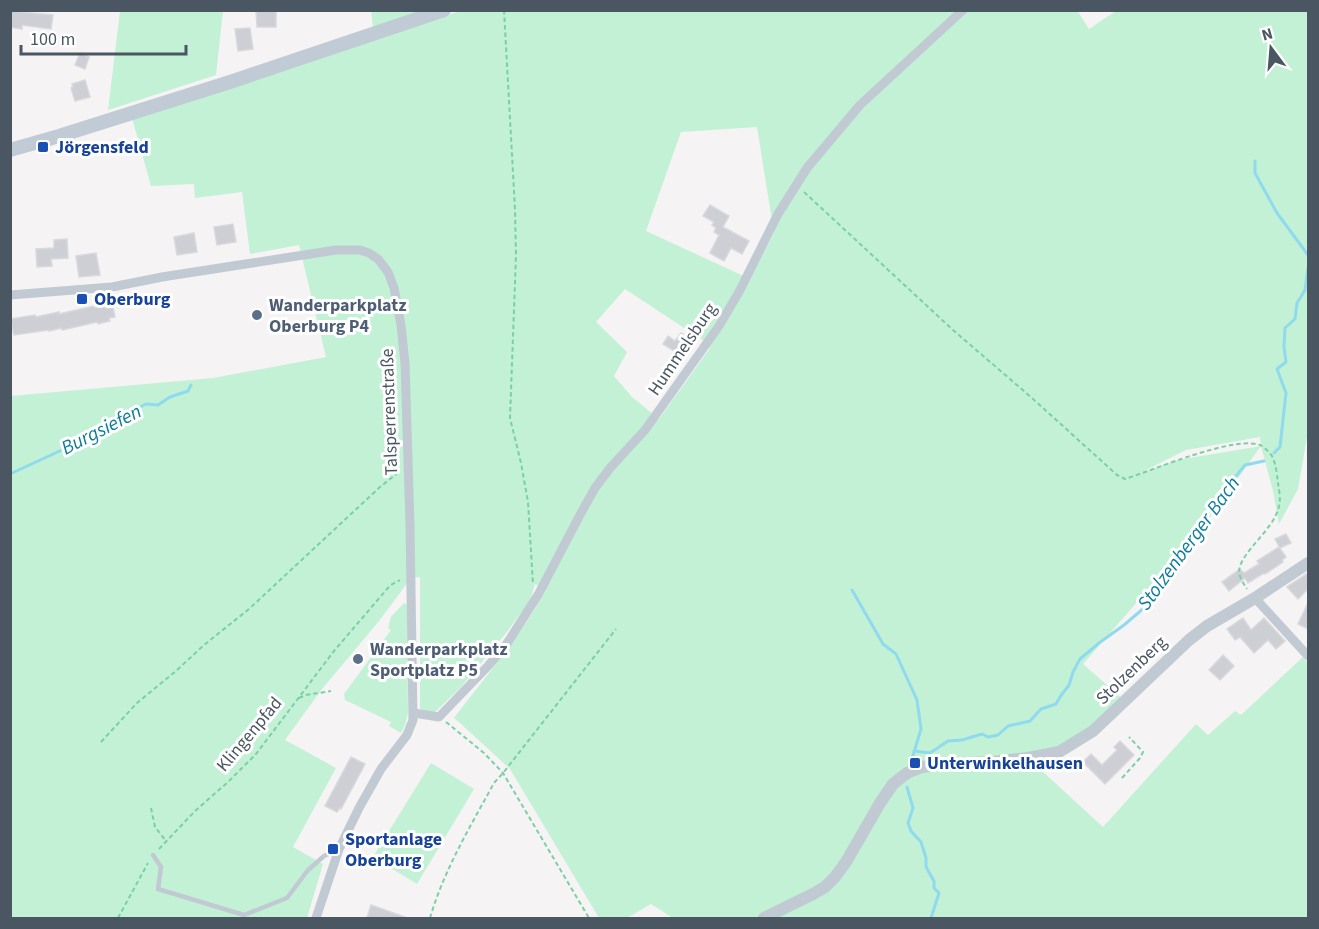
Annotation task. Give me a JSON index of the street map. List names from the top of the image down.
{
  "streets": {
    "street": ["Hummelsburg", "Talsperrenstraße", "Stolzenberg"],
    "path": ["Klingenpfad"]
  },
  "crossings": [
    ["Talsperrenstraße", "Klingenpfad"]
  ],
  "water": ["Burgsiefen", "Stolzenberger Bach"],
  "places": {
    "transit": [
      "Jörgensfeld",
      "Oberburg",
      "Unterwinkelhausen",
      "Sportanlage Oberburg"
    ],
    "other": ["Wanderparkplatz Oberburg P4", "Wanderparkplatz Sportplatz P5"]
  },
  "scale_bar": "100 m",
  "north": "top"
}
